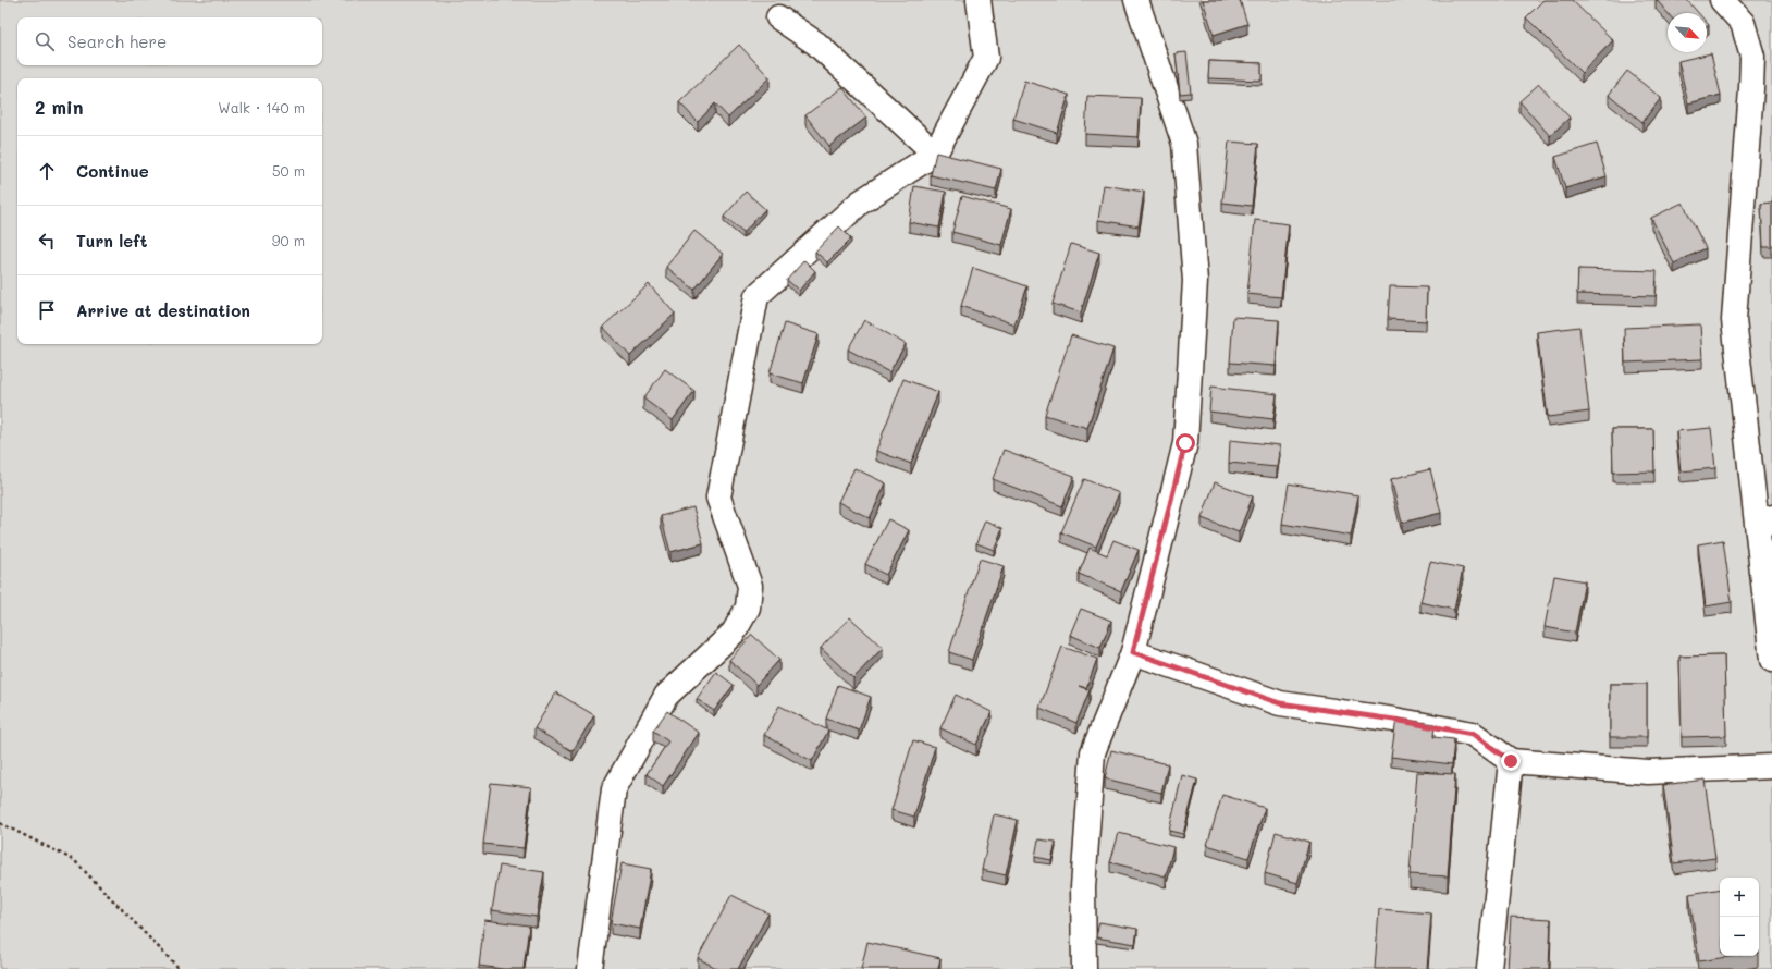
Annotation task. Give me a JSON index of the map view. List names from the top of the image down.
{
  "north": "bottom right",
  "page": {
    "search": "Search here",
    "heading": ["2 min", "Walk · 140 m"],
    "list": [
      ["Continue", "50 m"],
      ["Turn left", "90 m"],
      "Arrive at destination"
    ],
    "map_buttons": ["+", "−"]
  }
}
